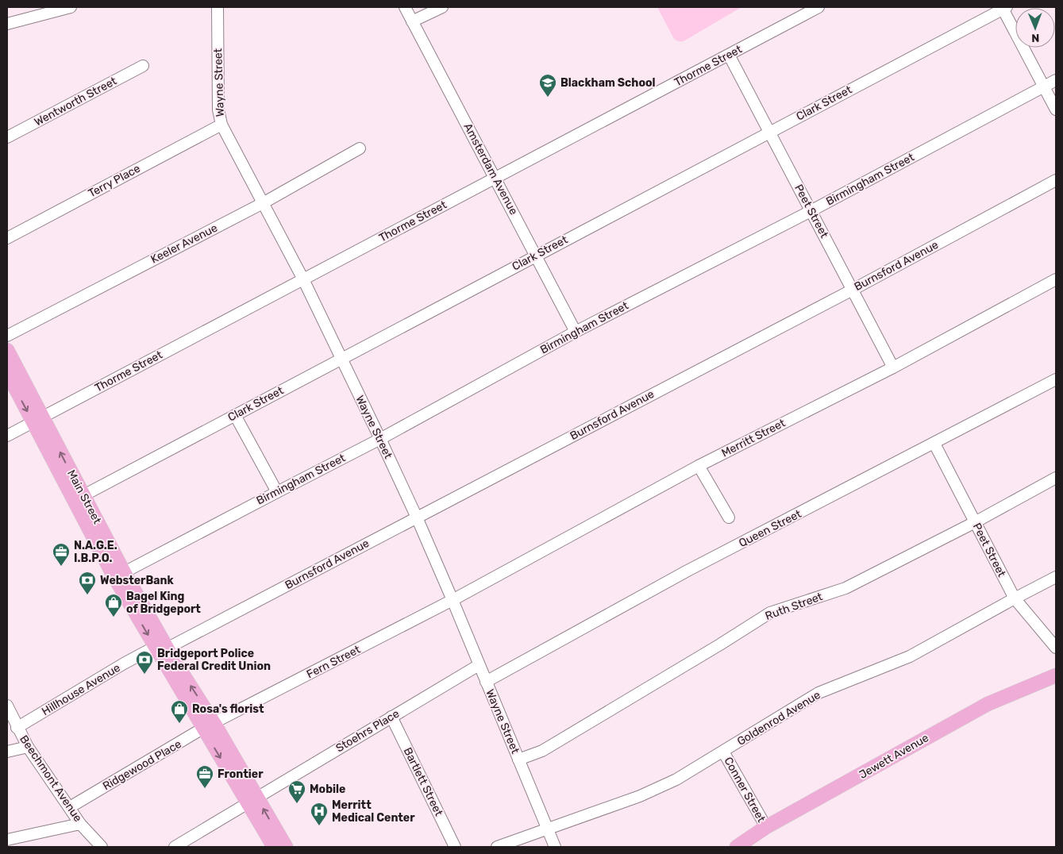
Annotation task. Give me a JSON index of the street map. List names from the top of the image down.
{
  "streets": {
    "main road": ["Main Street", "Jewett Avenue"],
    "street": [
      "Thorme Street",
      "Wayne Street",
      "Wentworth Street",
      "Clark Street",
      "Amsterdam Avenue",
      "Birmingham Street",
      "Terry Place",
      "Peet Street",
      "Keeler Avenue",
      "Burnsford Avenue",
      "Merritt Street",
      "Queen Street",
      "Ruth Street",
      "Fern Street",
      "Hillhouse Avenue",
      "Goldenrod Avenue",
      "Stoehrs Place",
      "Ridgewood Place",
      "Beechmont Avenue",
      "Bartlett Street",
      "Conner Street"
    ]
  },
  "crossings": [
    ["Thorme Street", "Wayne Street"],
    ["Thorme Street", "Amsterdam Avenue"],
    ["Thorme Street", "Peet Street"],
    ["Thorme Street", "Main Street"],
    ["Wayne Street", "Clark Street"],
    ["Wayne Street", "Birmingham Street"],
    ["Wayne Street", "Terry Place"],
    ["Wayne Street", "Keeler Avenue"],
    ["Wayne Street", "Burnsford Avenue"],
    ["Wayne Street", "Merritt Street"],
    ["Wayne Street", "Queen Street"],
    ["Wayne Street", "Ruth Street"],
    ["Wayne Street", "Fern Street"],
    ["Wayne Street", "Goldenrod Avenue"],
    ["Wayne Street", "Stoehrs Place"],
    ["Clark Street", "Amsterdam Avenue"],
    ["Clark Street", "Peet Street"],
    ["Clark Street", "Main Street"],
    ["Amsterdam Avenue", "Birmingham Street"],
    ["Birmingham Street", "Peet Street"],
    ["Birmingham Street", "Main Street"],
    ["Peet Street", "Burnsford Avenue"],
    ["Peet Street", "Merritt Street"],
    ["Peet Street", "Queen Street"],
    ["Peet Street", "Ruth Street"],
    ["Peet Street", "Goldenrod Avenue"],
    ["Burnsford Avenue", "Main Street"],
    ["Burnsford Avenue", "Hillhouse Avenue"],
    ["Merritt Street", "Fern Street"],
    ["Main Street", "Fern Street"],
    ["Main Street", "Hillhouse Avenue"],
    ["Main Street", "Stoehrs Place"],
    ["Main Street", "Ridgewood Place"],
    ["Fern Street", "Ridgewood Place"],
    ["Hillhouse Avenue", "Beechmont Avenue"],
    ["Goldenrod Avenue", "Conner Street"],
    ["Stoehrs Place", "Bartlett Street"],
    ["Jewett Avenue", "Conner Street"],
    ["Ridgewood Place", "Beechmont Avenue"]
  ],
  "places": {
    "school or university": ["Blackham School"],
    "office": ["N.A.G.E. I.B.P.O.", "Frontier"],
    "bank": ["WebsterBank", "Bridgeport Police Federal Credit Union"],
    "shop": ["Bagel King of Bridgeport", "Rosa's florist"],
    "supermarket": ["Mobile"],
    "hospital": ["Merritt Medical Center"]
  },
  "north": "bottom"
}
